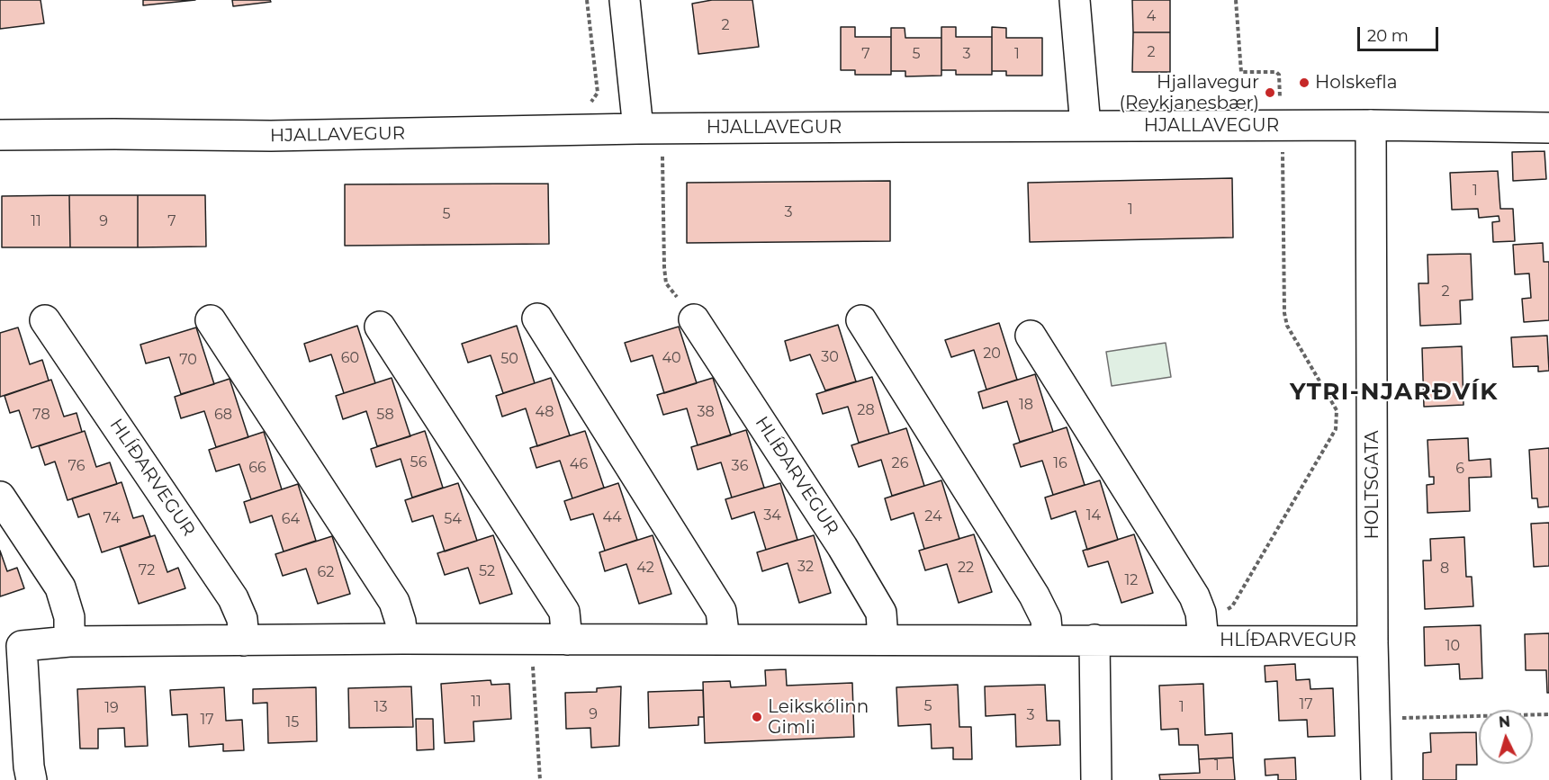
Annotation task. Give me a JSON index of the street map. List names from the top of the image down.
{
  "streets": {
    "street": ["HJALLAVEGUR", "HLÍÐARVEGUR", "HOLTSGATA"]
  },
  "crossings": [
    ["HJALLAVEGUR", "HOLTSGATA"],
    ["HLÍÐARVEGUR", "HOLTSGATA"]
  ],
  "districts": ["YTRI-NJARÐVÍK"],
  "places": ["Holskefla", "Hjallavegur (Reykjanesbær)", "Leikskólinn Gimli"],
  "house_numbers": [
    "4",
    "2",
    "2",
    "7",
    "5",
    "3",
    "1",
    "1",
    "1",
    "3",
    "5",
    "11",
    "9",
    "7",
    "2",
    "20",
    "30",
    "60",
    "40",
    "50",
    "70",
    "18",
    "28",
    "48",
    "38",
    "78",
    "68",
    "58",
    "56",
    "26",
    "16",
    "46",
    "76",
    "36",
    "66",
    "6",
    "34",
    "14",
    "24",
    "44",
    "74",
    "64",
    "54",
    "32",
    "42",
    "22",
    "8",
    "72",
    "52",
    "62",
    "12",
    "10",
    "11",
    "17",
    "5",
    "13",
    "1",
    "19",
    "9",
    "3",
    "17",
    "15",
    "1"
  ],
  "scale_bar": "20 m",
  "north": "top"
}
